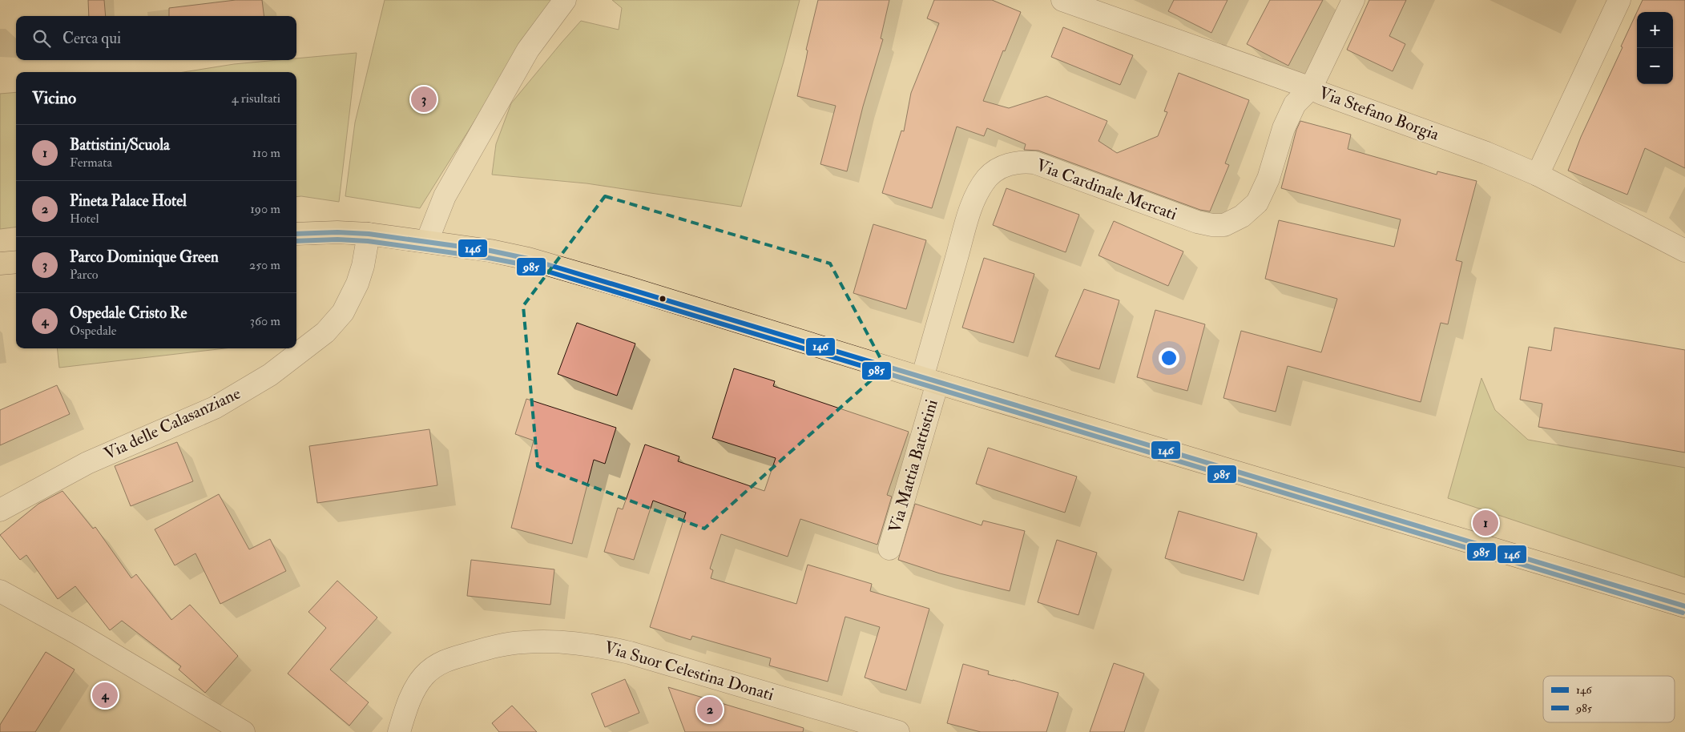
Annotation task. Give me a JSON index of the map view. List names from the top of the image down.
{
  "streets": {
    "main road": ["Via Mattia Battistini"],
    "street": [
      "Via Stefano Borgia",
      "Via Cardinale Mercati",
      "Via delle Calasanziane",
      "Via Suor Celestina Donati"
    ]
  },
  "crossings": [
    ["Via Stefano Borgia", "Via Cardinale Mercati"],
    ["Via Cardinale Mercati", "Via Mattia Battistini"],
    ["Via delle Calasanziane", "Via Mattia Battistini"]
  ],
  "lines": ["transit line 146", "transit line 985"],
  "legend": ["146", "985"],
  "page": {
    "map_buttons": ["+", "−"],
    "search": "Cerca qui",
    "heading": ["Vicino", "4 risultati"],
    "pins": [
      "3",
      "1",
      "4",
      "2"
    ],
    "list": [
      {
        "mark": "1",
        "name": "Battistini/Scuola",
        "note": "Fermata",
        "value": "110 m"
      },
      {
        "mark": "2",
        "name": "Pineta Palace Hotel",
        "note": "Hotel",
        "value": "190 m"
      },
      {
        "mark": "3",
        "name": "Parco Dominique Green",
        "note": "Parco",
        "value": "250 m"
      },
      {
        "mark": "4",
        "name": "Ospedale Cristo Re",
        "note": "Ospedale",
        "value": "360 m"
      }
    ]
  }
}
